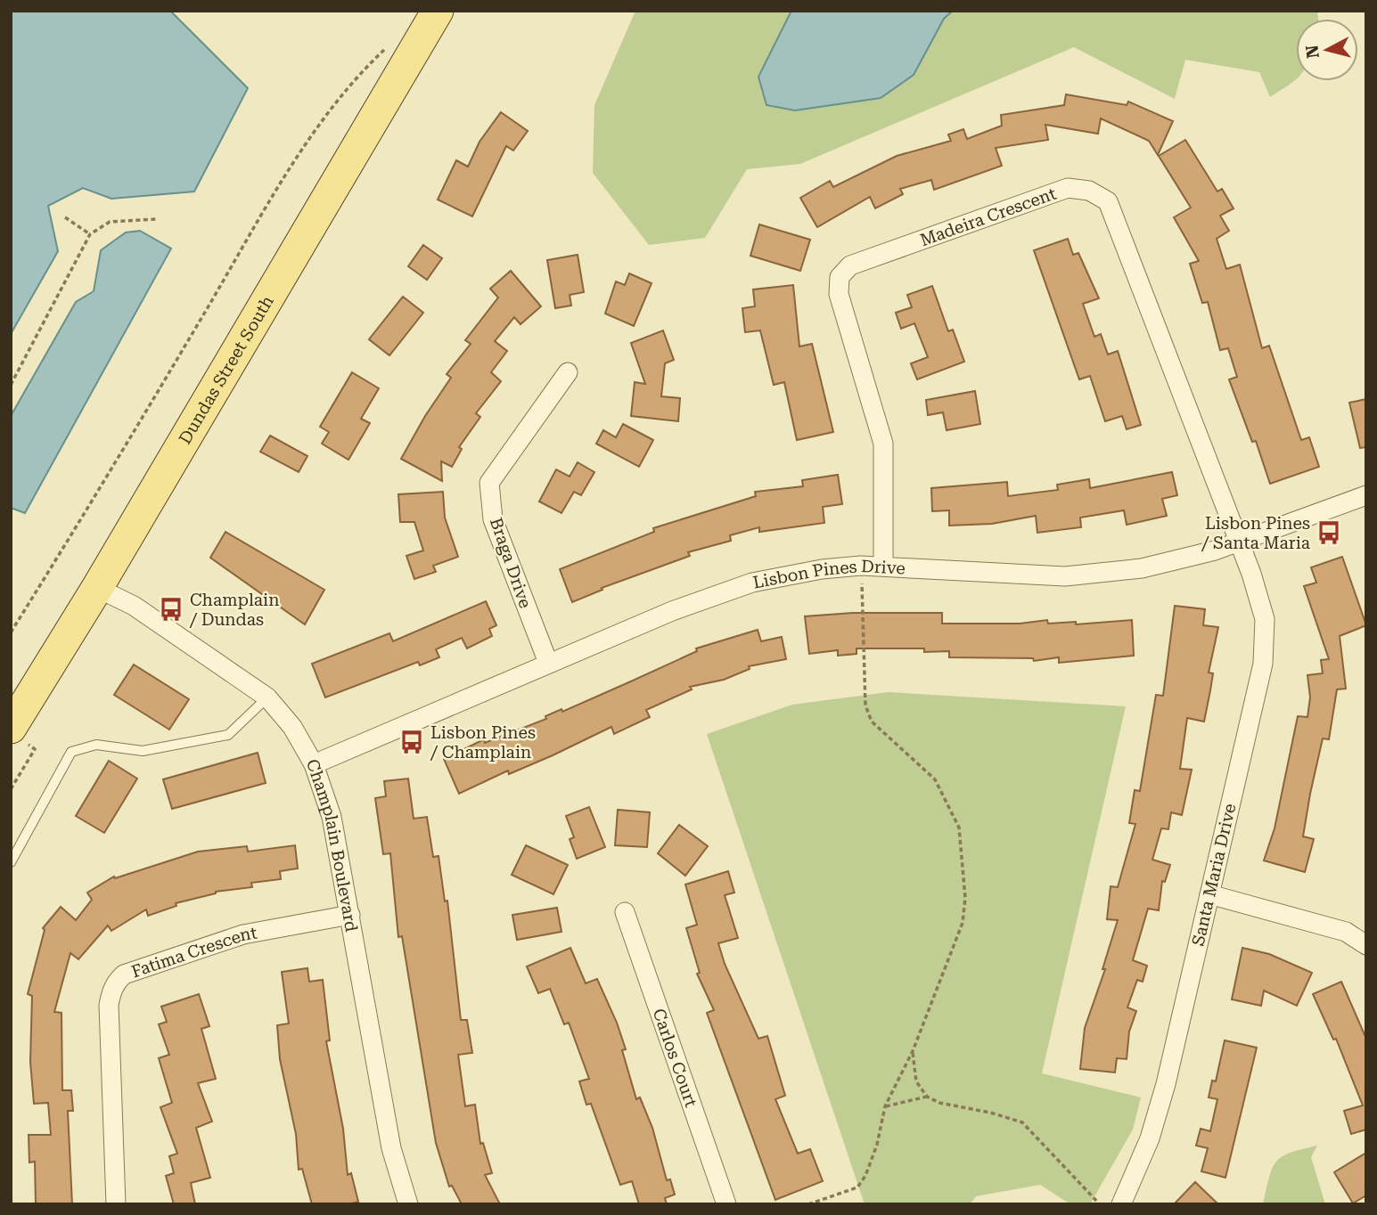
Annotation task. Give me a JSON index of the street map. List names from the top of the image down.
{
  "streets": {
    "main road": ["Dundas Street South"],
    "street": [
      "Madeira Crescent",
      "Braga Drive",
      "Lisbon Pines Drive",
      "Champlain Boulevard",
      "Santa Maria Drive",
      "Fatima Crescent",
      "Carlos Court"
    ]
  },
  "crossings": [
    ["Madeira Crescent", "Lisbon Pines Drive"],
    ["Madeira Crescent", "Santa Maria Drive"],
    ["Dundas Street South", "Champlain Boulevard"],
    ["Braga Drive", "Lisbon Pines Drive"],
    ["Lisbon Pines Drive", "Champlain Boulevard"],
    ["Lisbon Pines Drive", "Santa Maria Drive"],
    ["Champlain Boulevard", "Fatima Crescent"]
  ],
  "places": {
    "bus stop": ["Lisbon Pines / Santa Maria", "Champlain / Dundas", "Lisbon Pines / Champlain"]
  },
  "north": "left"
}
